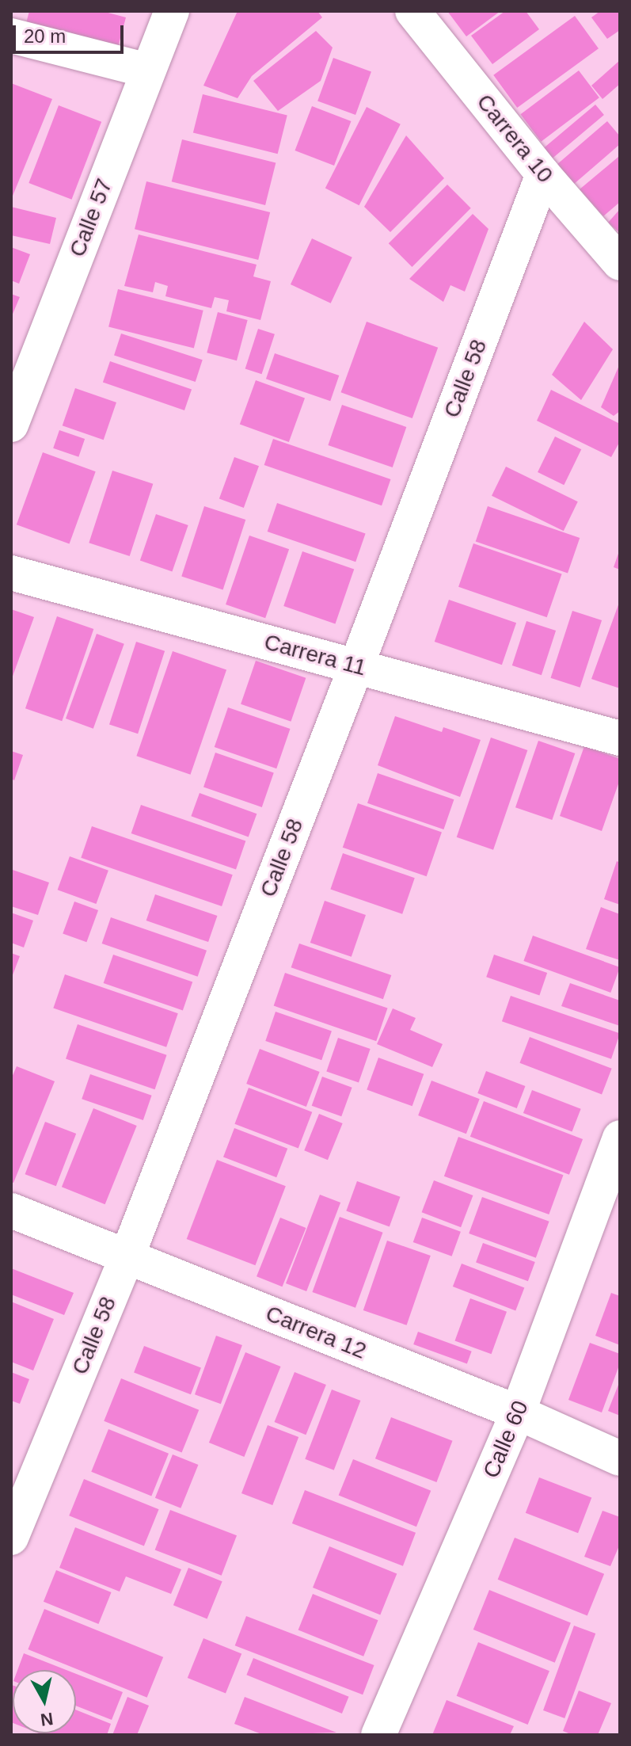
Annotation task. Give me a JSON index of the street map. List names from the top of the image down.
{
  "streets": {
    "street": [
      "Carrera 10",
      "Calle 57",
      "Calle 58",
      "Carrera 11",
      "Carrera 12",
      "Calle 60"
    ]
  },
  "crossings": [
    ["Carrera 10", "Calle 58"],
    ["Calle 58", "Carrera 11"],
    ["Calle 58", "Carrera 12"],
    ["Carrera 12", "Calle 60"]
  ],
  "scale_bar": "20 m",
  "north": "bottom"
}
